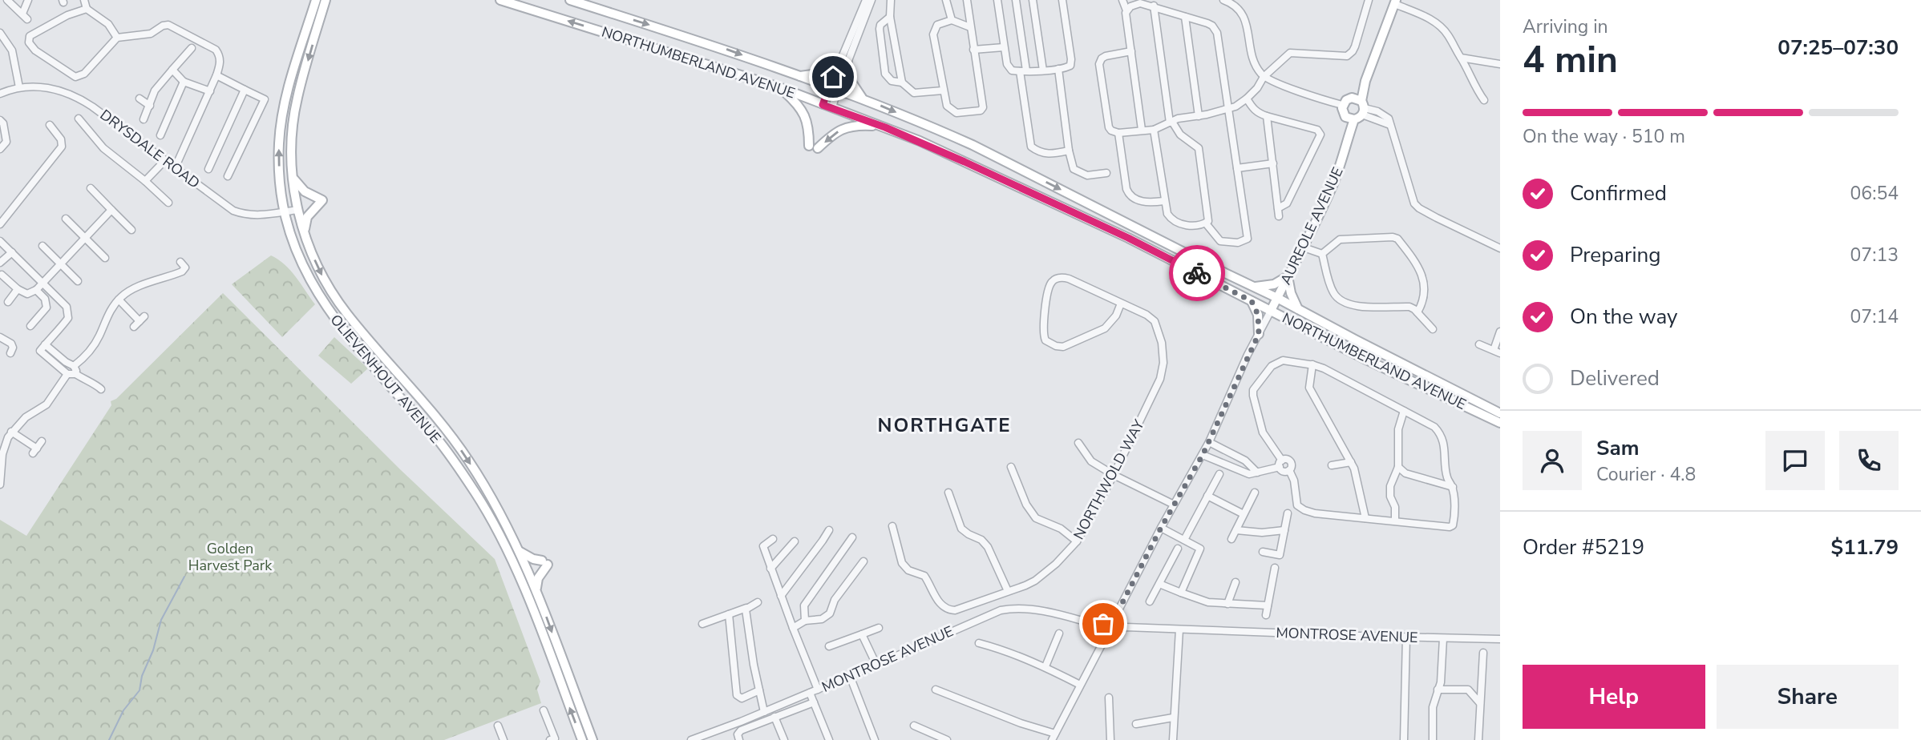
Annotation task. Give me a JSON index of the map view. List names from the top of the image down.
{
  "streets": {
    "main road": ["NORTHUMBERLAND AVENUE", "AUREOLE AVENUE", "OLIEVENHOUT AVENUE"],
    "street": ["DRYSDALE ROAD", "NORTHWOLD WAY", "MONTROSE AVENUE"]
  },
  "crossings": [
    ["NORTHUMBERLAND AVENUE", "AUREOLE AVENUE"],
    ["DRYSDALE ROAD", "OLIEVENHOUT AVENUE"],
    ["AUREOLE AVENUE", "MONTROSE AVENUE"]
  ],
  "districts": ["NORTHGATE"],
  "parks": ["Golden Harvest Park"],
  "page": {
    "heading": ["4 min", "Arriving in", "07:25–07:30"],
    "panel": [
      "Sam",
      "Courier · 4.8",
      "Order #5219",
      "$11.79"
    ],
    "bar": "On the way · 510 m",
    "list": [
      ["Confirmed", "06:54"],
      ["Preparing", "07:13"],
      ["On the way", "07:14"],
      "Delivered"
    ],
    "buttons": ["Help", "Share"]
  }
}
